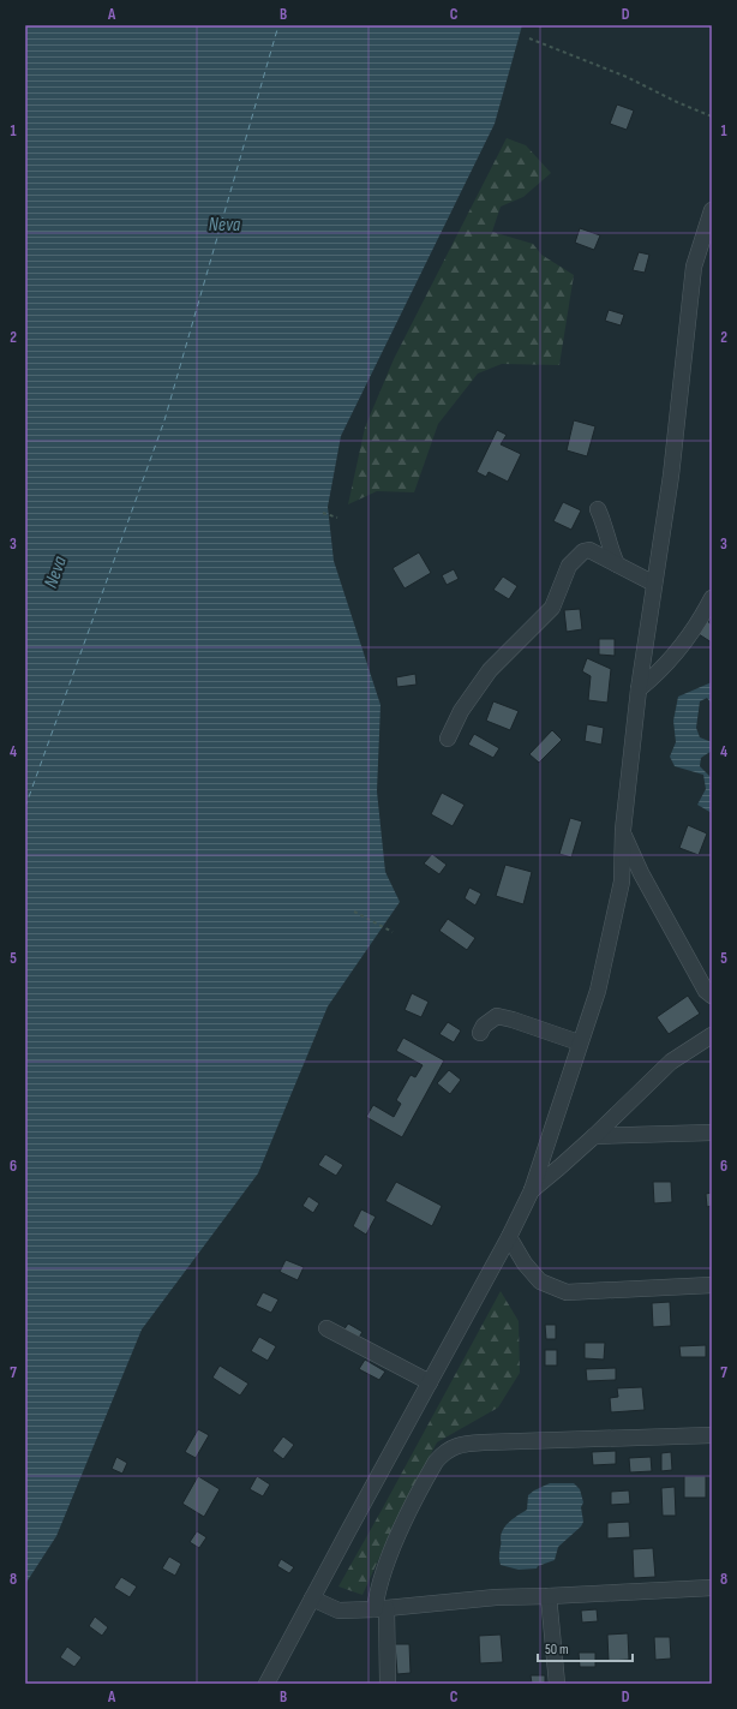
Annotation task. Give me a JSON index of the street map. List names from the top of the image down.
{
  "water": ["Neva"],
  "scale_bar": "50 m",
  "grid": {
    "columns": [
      "A",
      "B",
      "C",
      "D"
    ],
    "rows": [
      "1",
      "2",
      "3",
      "4",
      "5",
      "6",
      "7",
      "8"
    ]
  }
}
